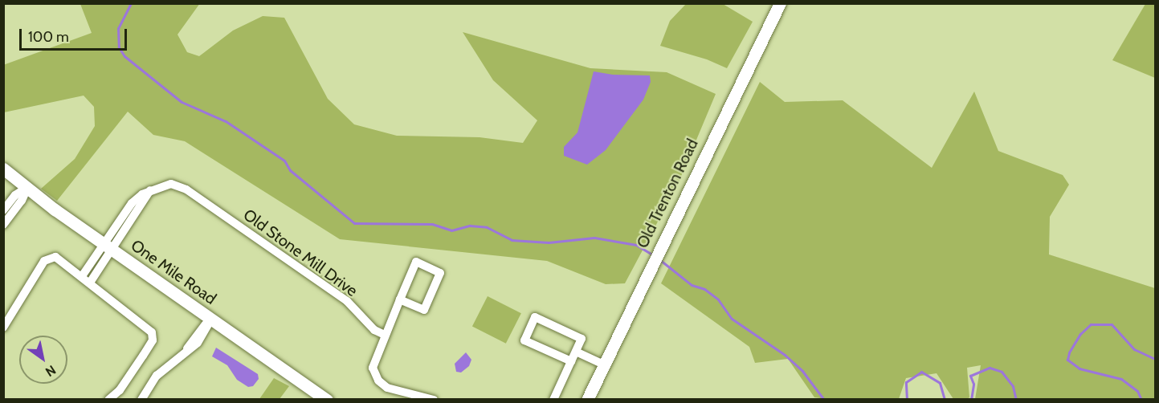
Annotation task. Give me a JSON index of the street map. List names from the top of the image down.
{
  "streets": {
    "main road": ["Old Trenton Road", "One Mile Road"],
    "street": ["Old Stone Mill Drive"]
  },
  "crossings": [
    ["Old Stone Mill Drive", "One Mile Road"]
  ],
  "scale_bar": "100 m",
  "north": "bottom right"
}
